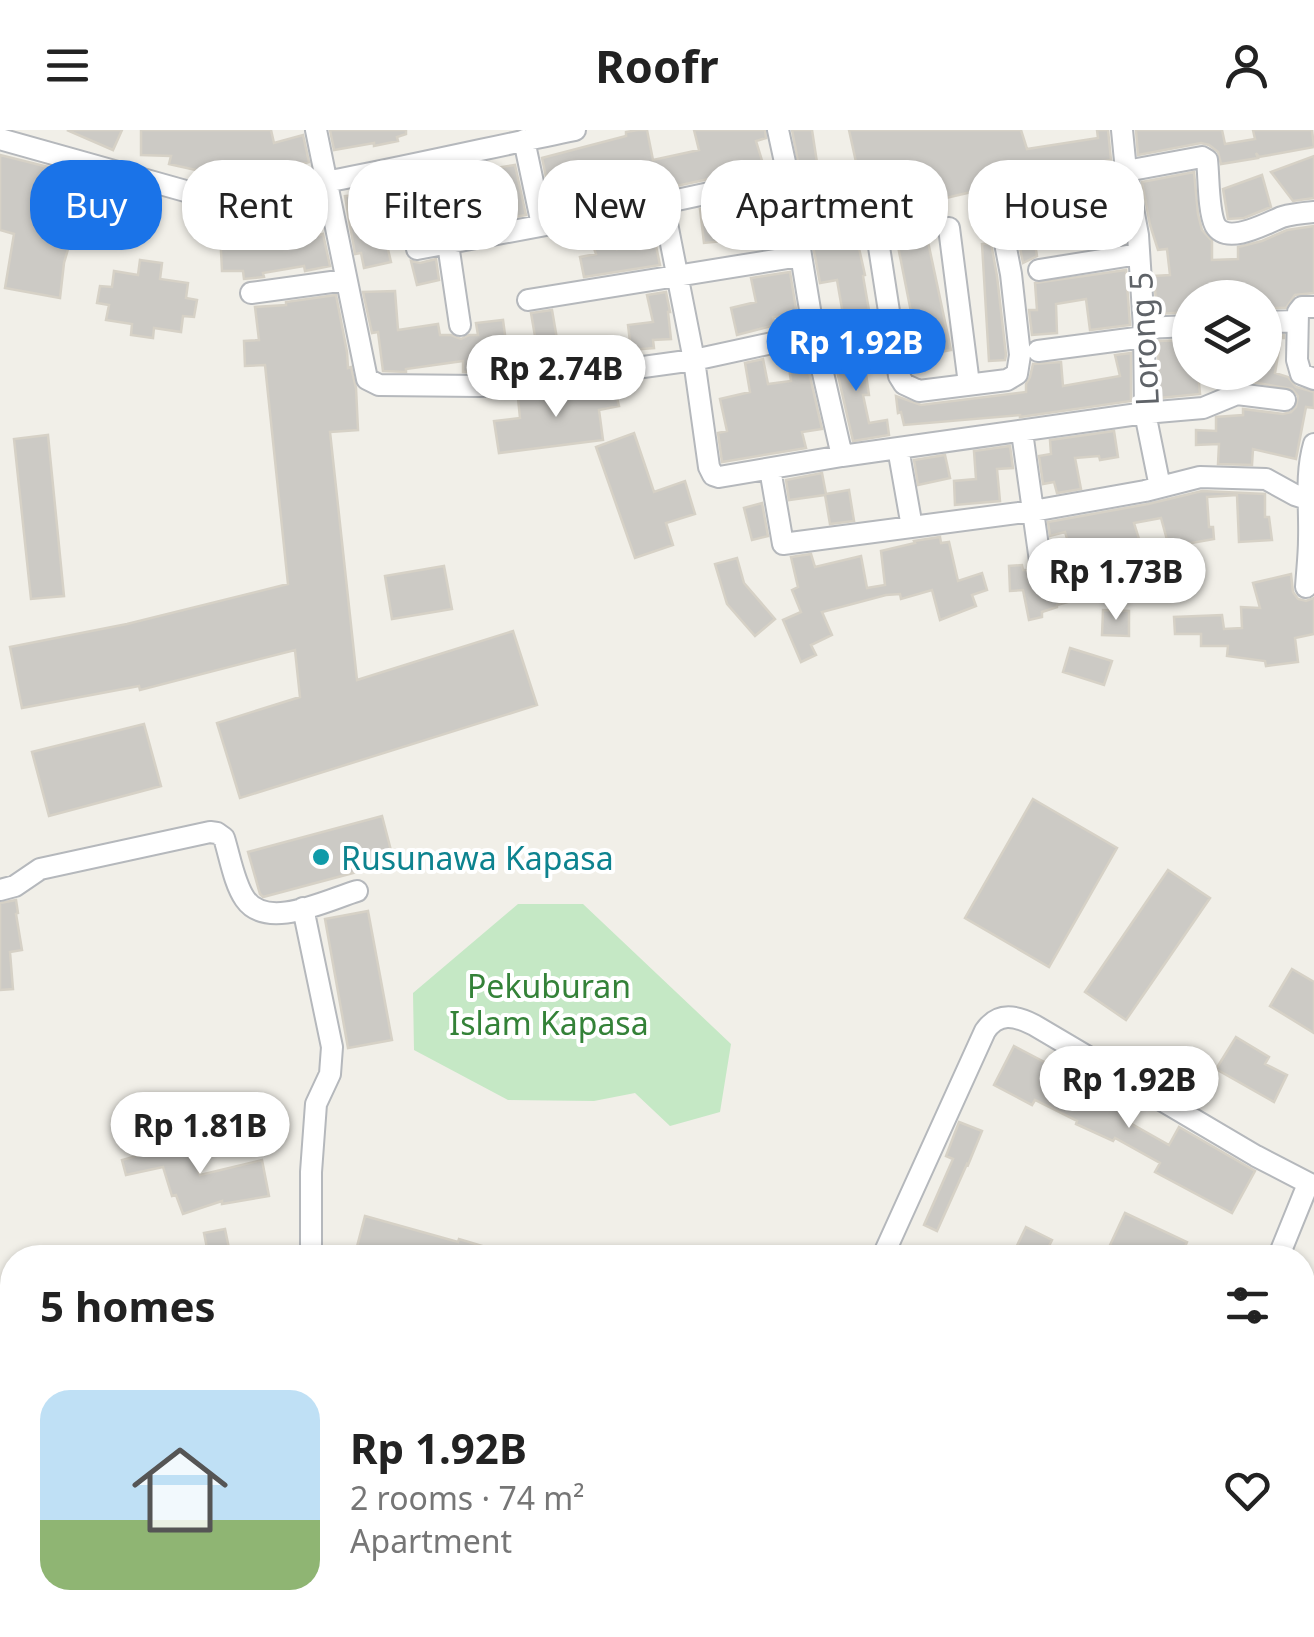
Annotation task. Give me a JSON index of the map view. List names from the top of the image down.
{
  "streets": {
    "street": ["Lorong 5"]
  },
  "parks": ["Pekuburan Islam Kapasa"],
  "places": ["Rusunawa Kapasa"],
  "page": {
    "header": "Roofr",
    "chip": [
      "Buy",
      "Rent",
      "Filters",
      "New",
      "Apartment",
      "House"
    ],
    "price": [
      "Rp 1.92B",
      "Rp 2.74B",
      "Rp 1.73B",
      "Rp 1.92B",
      "Rp 1.81B"
    ],
    "heading": "5 homes",
    "list": [
      {
        "name": "Rp 1.92B",
        "note": "2 rooms · 74 m² · Apartment"
      }
    ]
  }
}
